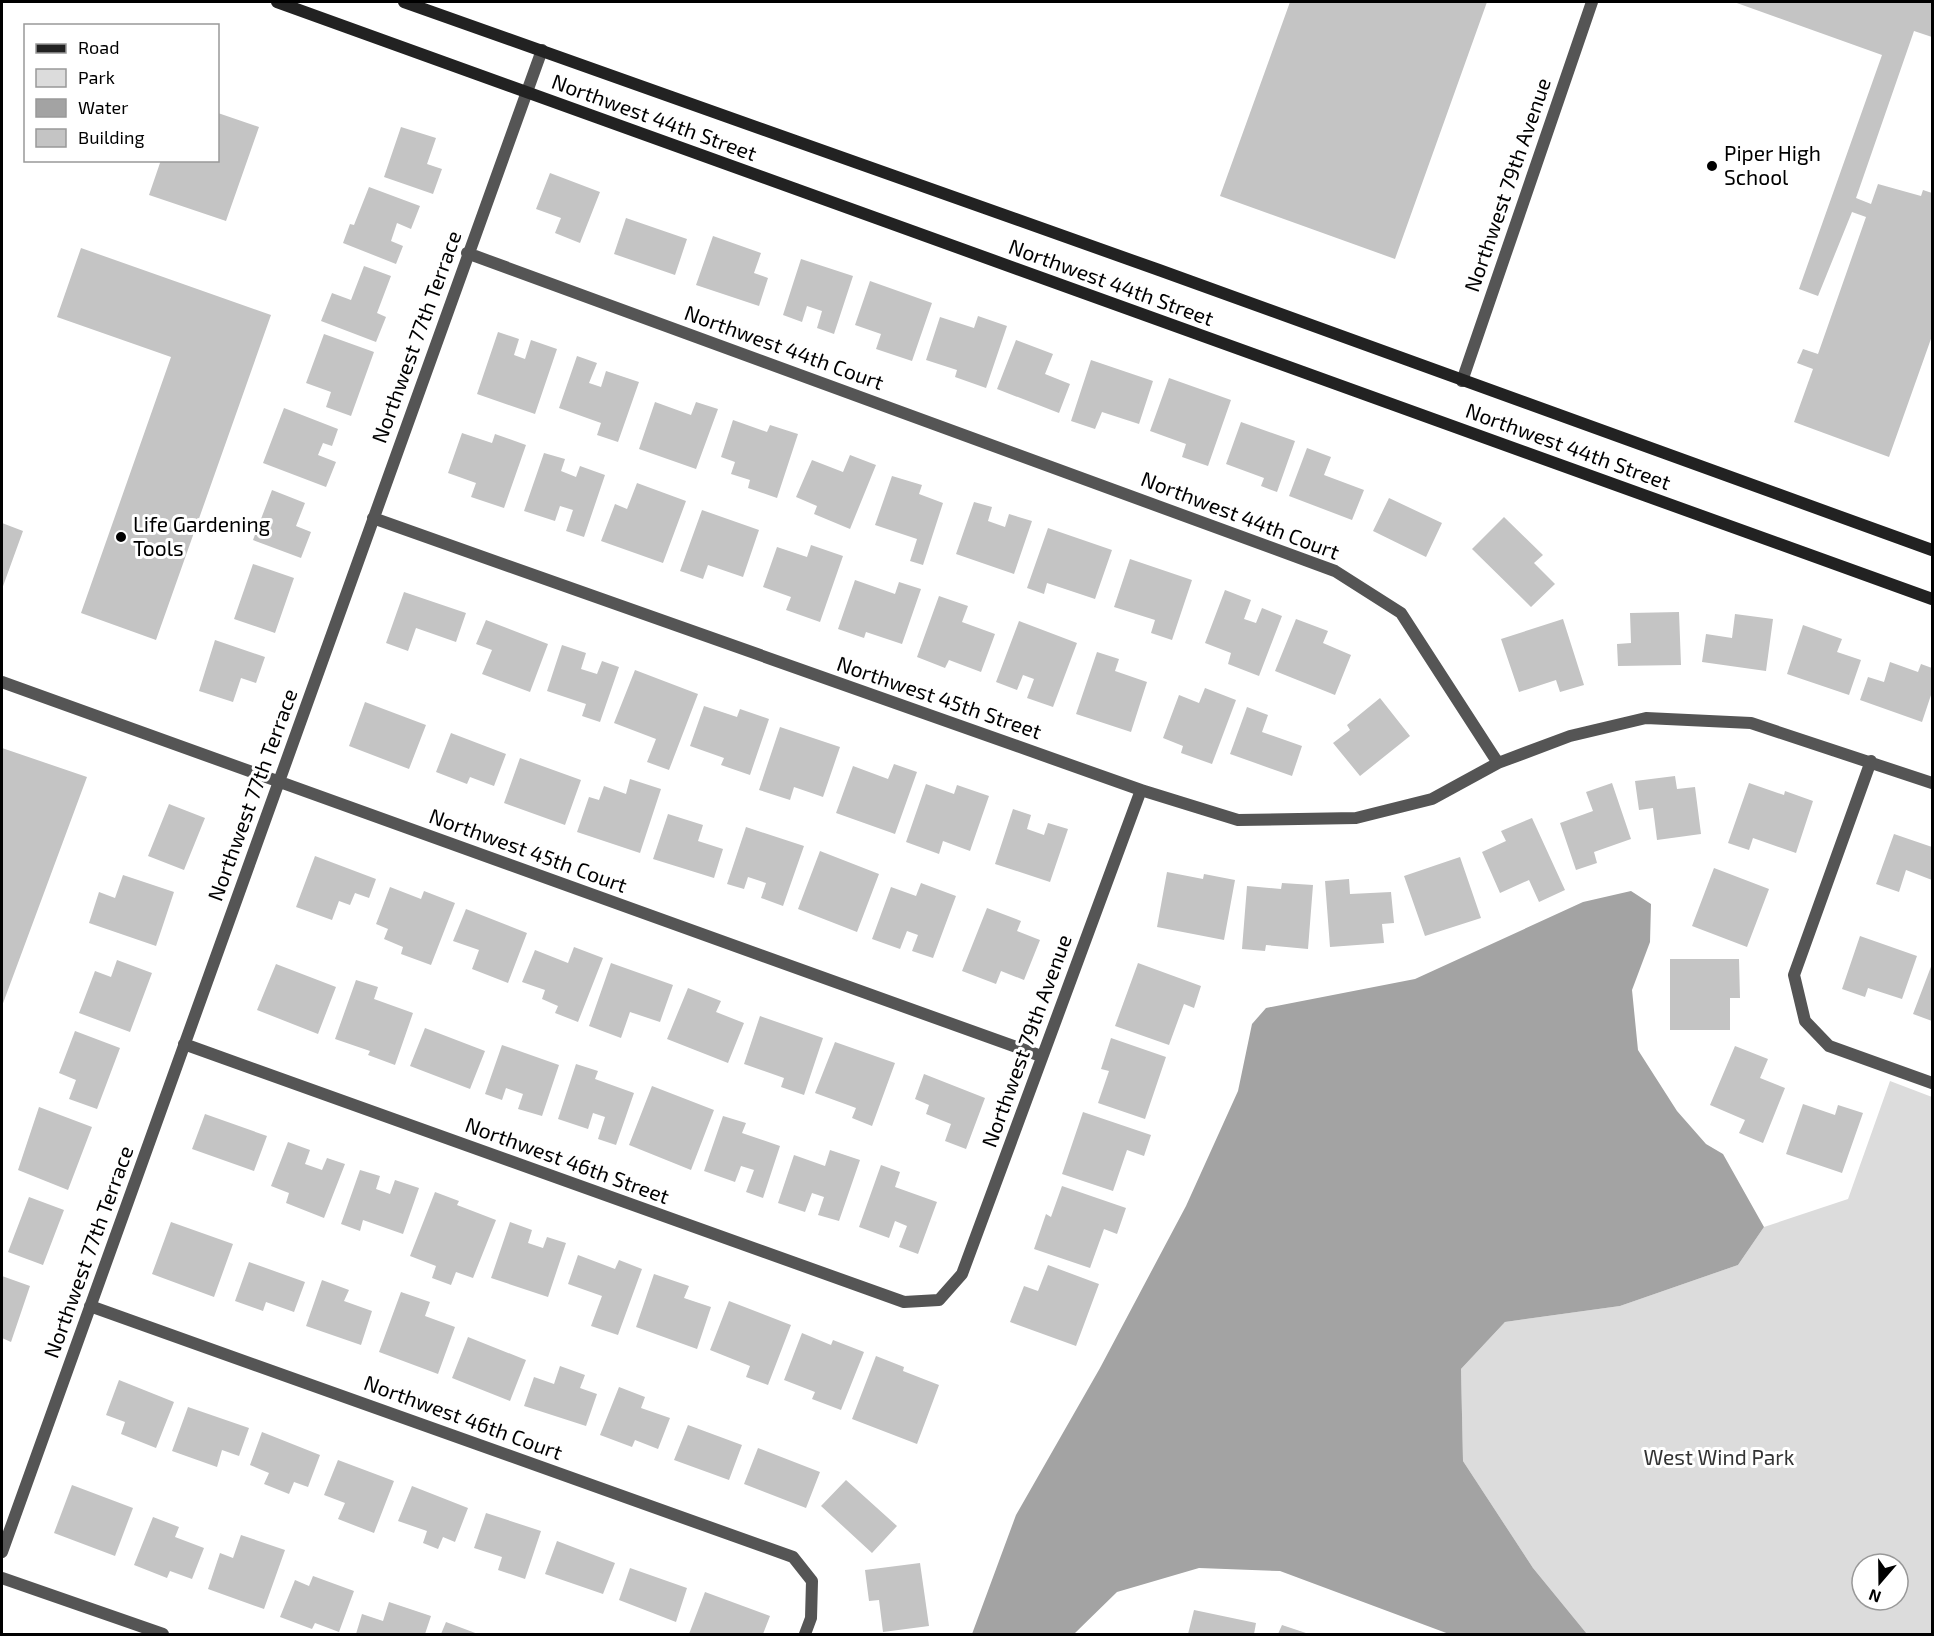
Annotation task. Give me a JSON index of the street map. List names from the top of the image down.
{
  "streets": {
    "street": [
      "Northwest 44th Street",
      "Northwest 79th Avenue",
      "Northwest 77th Terrace",
      "Northwest 44th Court",
      "Northwest 45th Street",
      "Northwest 45th Court",
      "Northwest 46th Street",
      "Northwest 46th Court"
    ]
  },
  "crossings": [
    ["Northwest 44th Street", "Northwest 79th Avenue"],
    ["Northwest 44th Street", "Northwest 77th Terrace"],
    ["Northwest 79th Avenue", "Northwest 45th Street"],
    ["Northwest 79th Avenue", "Northwest 45th Court"],
    ["Northwest 79th Avenue", "Northwest 46th Street"],
    ["Northwest 77th Terrace", "Northwest 44th Court"],
    ["Northwest 77th Terrace", "Northwest 45th Street"],
    ["Northwest 77th Terrace", "Northwest 45th Court"],
    ["Northwest 77th Terrace", "Northwest 46th Street"],
    ["Northwest 77th Terrace", "Northwest 46th Court"],
    ["Northwest 44th Court", "Northwest 45th Street"]
  ],
  "parks": ["West Wind Park"],
  "places": ["Piper High School", "Life Gardening Tools"],
  "legend": [
    "Road",
    "Park",
    "Water",
    "Building"
  ],
  "north": "bottom"
}
